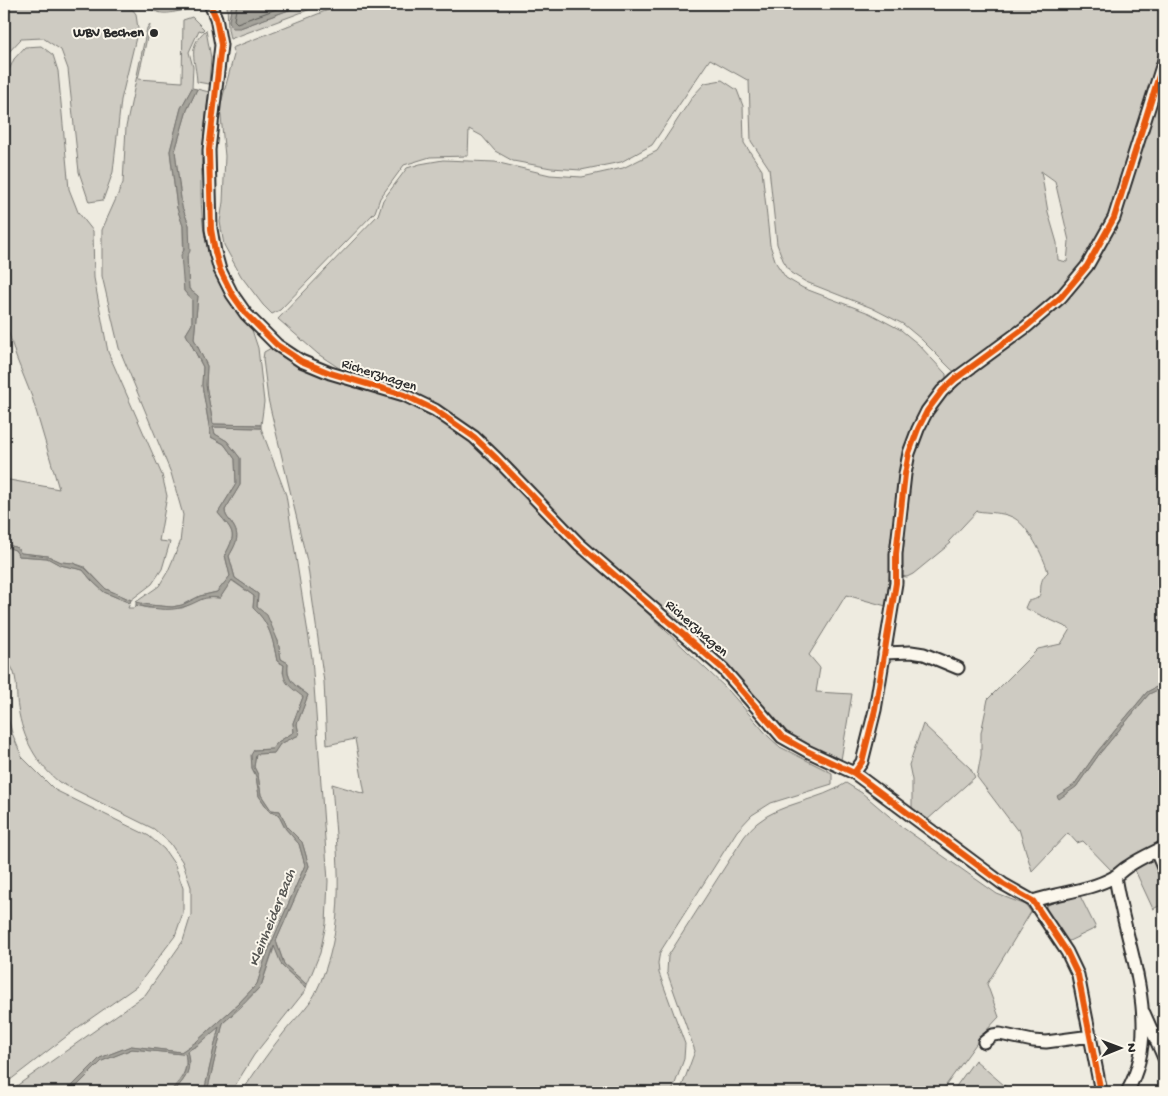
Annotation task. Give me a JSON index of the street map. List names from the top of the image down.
{
  "streets": {
    "street": ["Richerzhagen"]
  },
  "water": ["Kleinheider Bach"],
  "places": ["WBV Bechen"],
  "north": "right"
}
